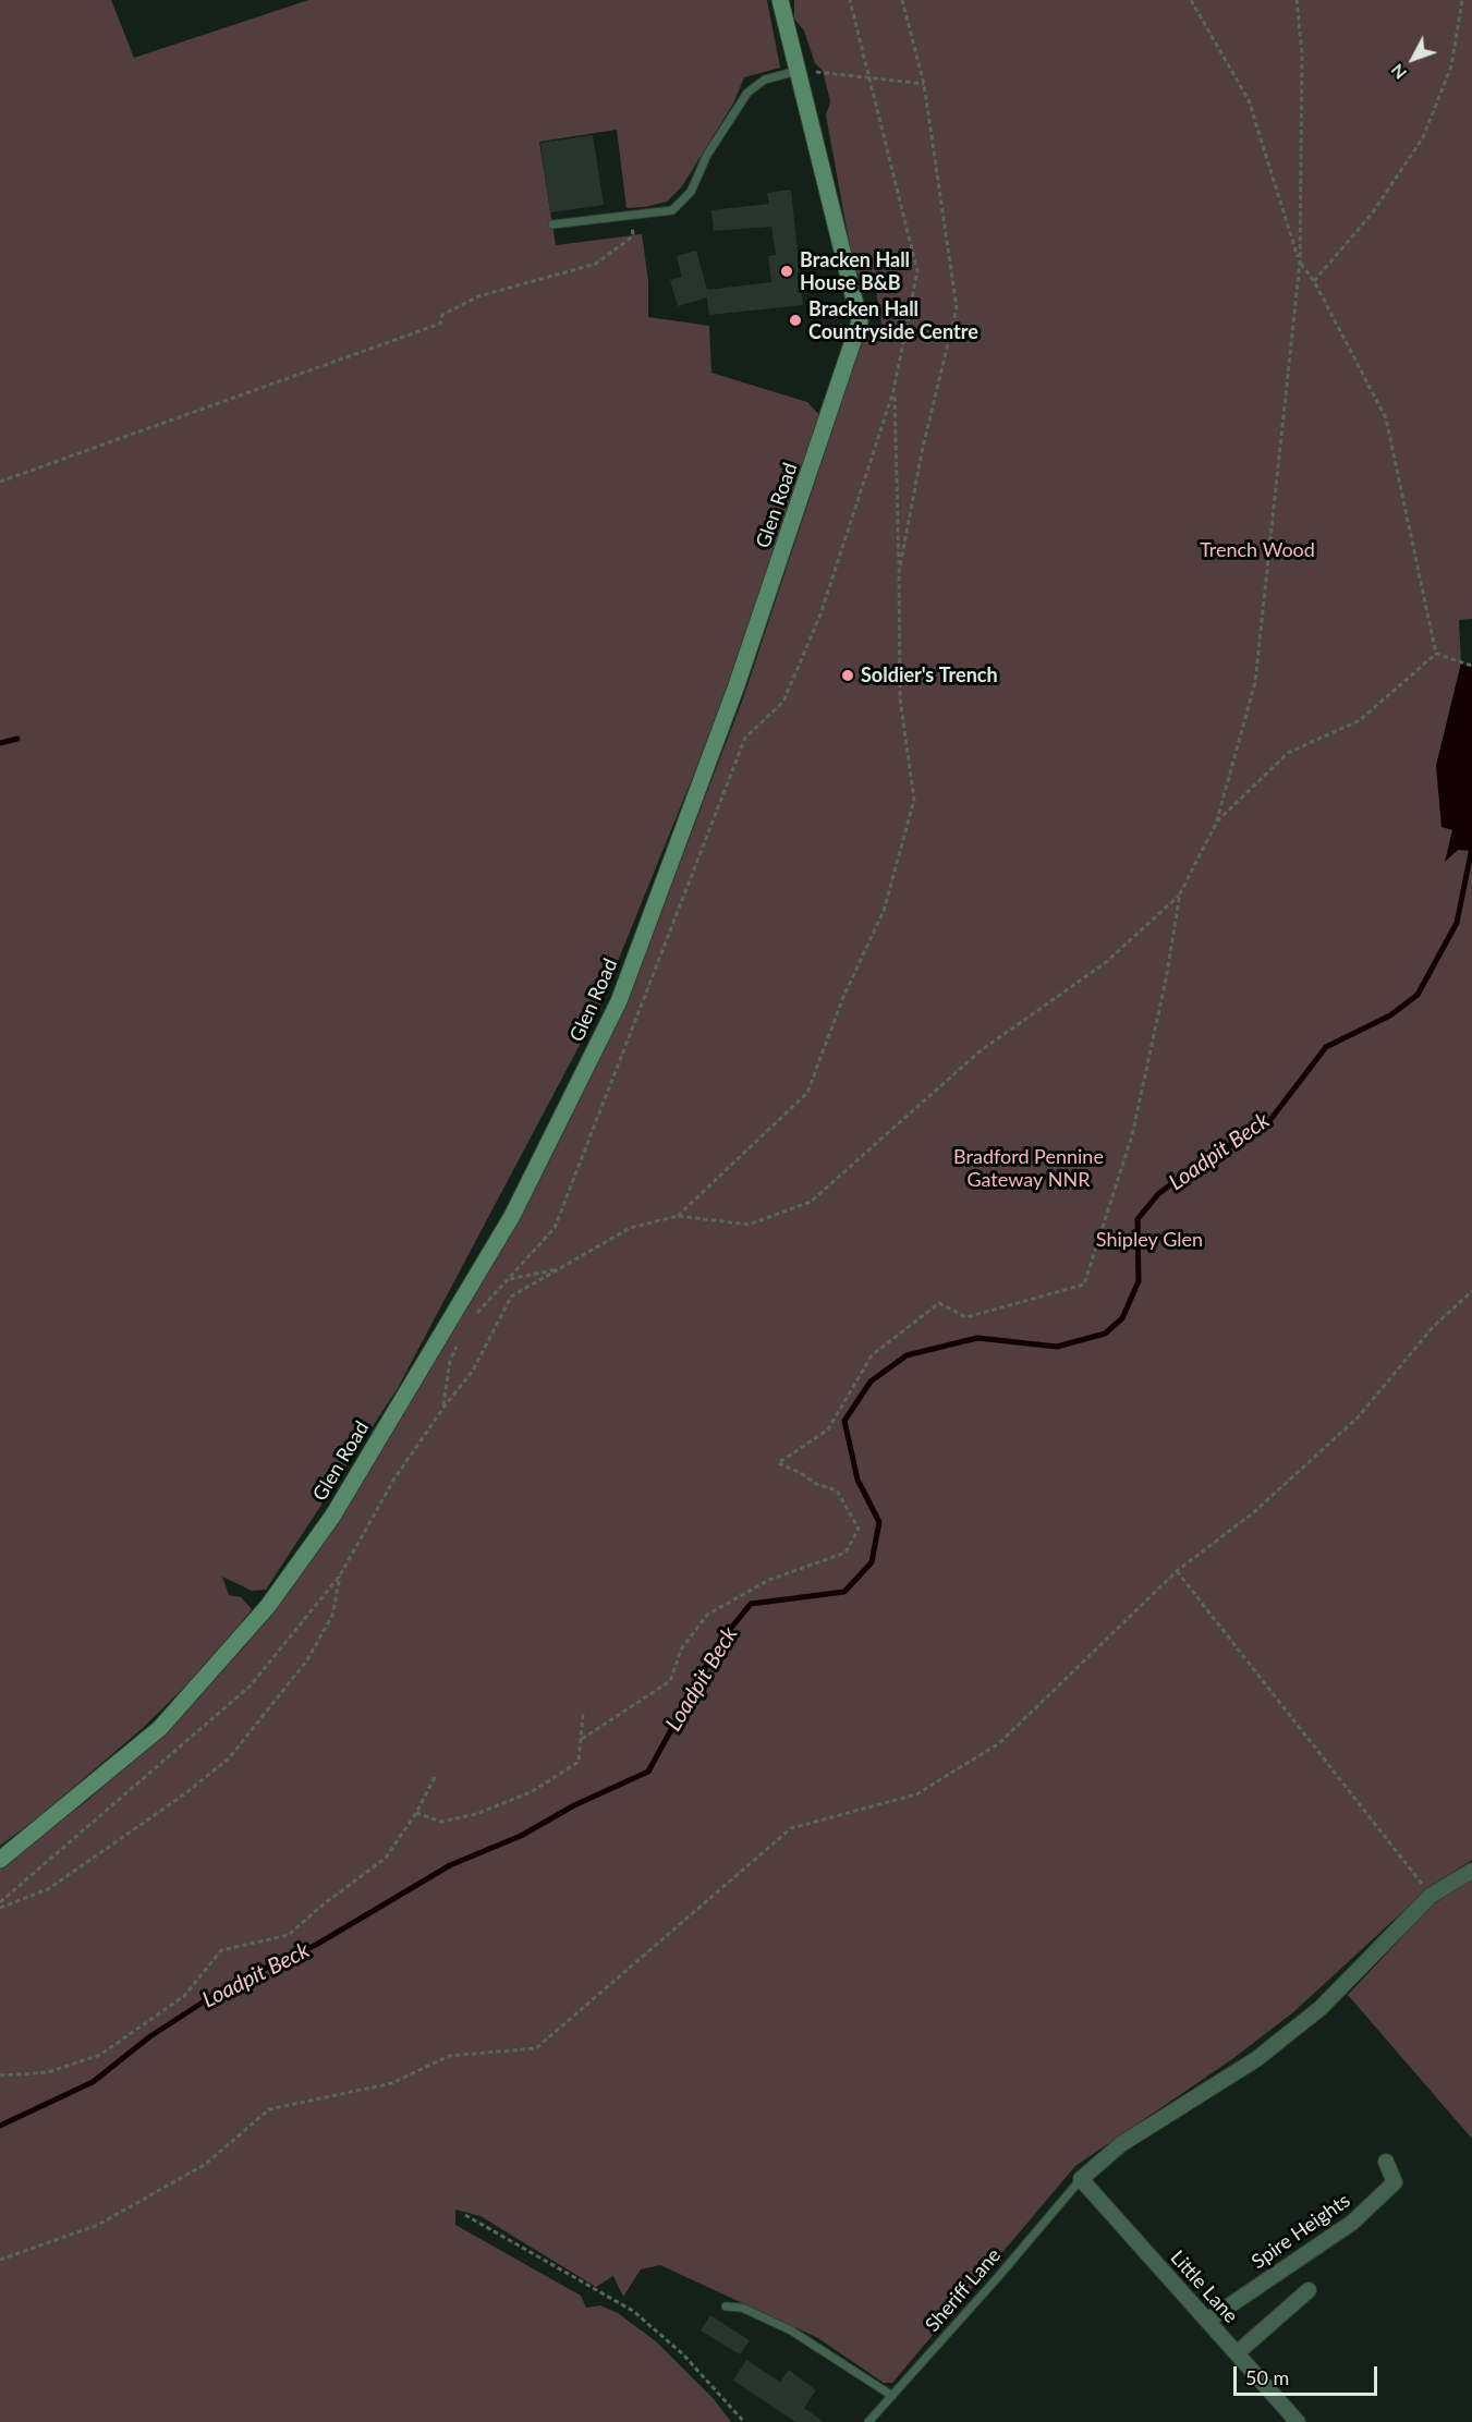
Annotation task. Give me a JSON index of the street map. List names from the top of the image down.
{
  "streets": {
    "street": ["Glen Road", "Spire Heights", "Little Lane"],
    "lane": ["Sheriff Lane"]
  },
  "crossings": [
    ["Spire Heights", "Little Lane"],
    ["Little Lane", "Sheriff Lane"]
  ],
  "water": ["Loadpit Beck"],
  "parks": ["Trench Wood", "Bradford Pennine Gateway NNR", "Shipley Glen"],
  "places": ["Bracken Hall House B&B", "Bracken Hall Countryside Centre", "Soldier's Trench"],
  "scale_bar": "50 m",
  "north": "bottom left"
}
